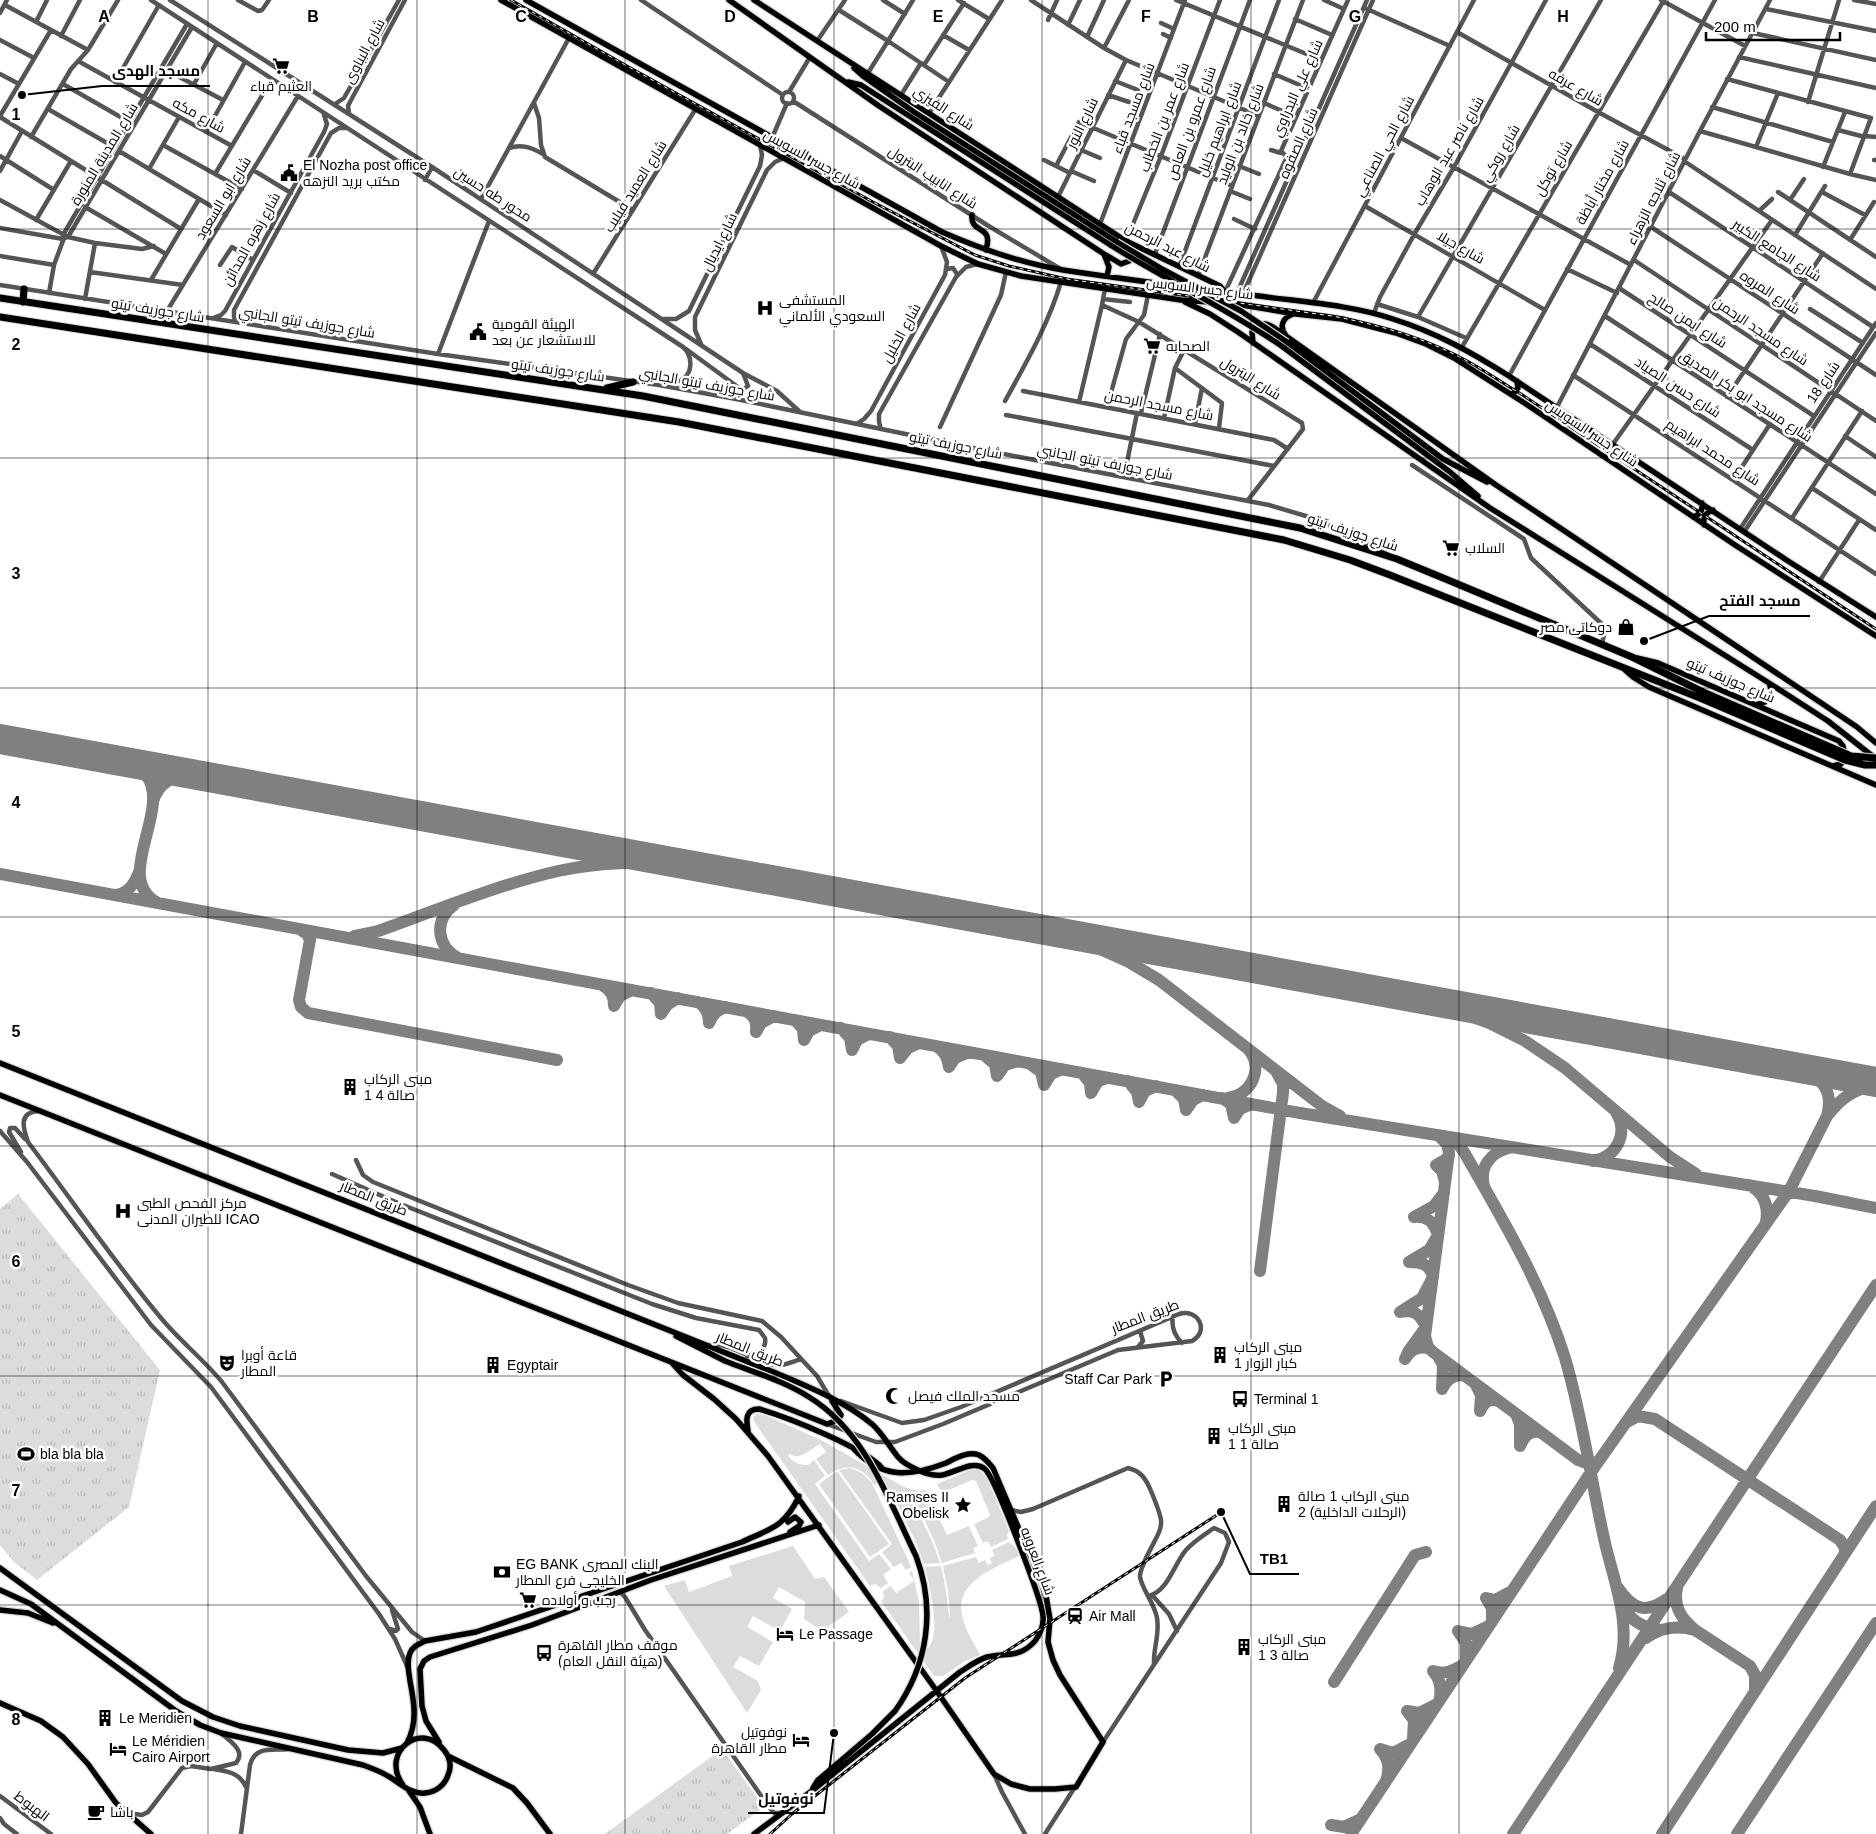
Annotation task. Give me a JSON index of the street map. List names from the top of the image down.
{
  "streets": {
    "highway": ["شارع جوزيف تيتو"],
    "main road": [
      "شارع الفيزي",
      "شارع جسر السويس",
      "شارع عبد الرحمن",
      "طريق المطار",
      "شارع العروبه"
    ],
    "street": [
      "شارع البباوى",
      "شارع عرفه",
      "شارع علي البدراوي",
      "شارع مسجد قباء",
      "شارع مكه",
      "شارع عمر بن الخطاب",
      "شارع النور",
      "شارع عمرو بن العاص",
      "شارع ابراهيم خليل",
      "شارع خالد بن الوليد",
      "شارع الصفوه",
      "شارع الحي الصناعي",
      "شارع ناصر عبد الوهاب",
      "شارع روكي",
      "شارع المدينة المنورة",
      "شارع توكل",
      "شارع انابيب البترول",
      "شارع مختار أباظة",
      "شارع العميد فيليب",
      "محور طه حسين",
      "شارع ابو السعود",
      "شارع ثلاجه الزهراء",
      "شارع زهره المدائن",
      "شارع ايديال",
      "شارع جيلا",
      "شارع الجامع الكبير",
      "شارع المروه",
      "شارع ايمن صالح",
      "شارع جوزيف تيتو الجانبي",
      "شارع مسجد الرحمن",
      "شارع الخليل",
      "شارع البترول",
      "شارع 18",
      "شارع حسن الصياد",
      "شارع مسجد ابو بكر الصديق",
      "شارع محمد ابراهيم",
      "الهبوط"
    ]
  },
  "crossings": [
    ["شارع البباوى", "محور طه حسين"],
    ["شارع عرفه", "شارع الحي الصناعي"],
    ["شارع عرفه", "شارع ناصر عبد الوهاب"],
    ["شارع عرفه", "شارع روكي"],
    ["شارع عرفه", "شارع توكل"],
    ["شارع عرفه", "شارع مختار أباظة"],
    ["شارع عرفه", "شارع ثلاجه الزهراء"],
    ["شارع علي البدراوي", "شارع جسر السويس"],
    ["شارع علي البدراوي", "شارع عبد الرحمن"],
    ["شارع الفيزي", "شارع مسجد قباء"],
    ["شارع الفيزي", "شارع النور"],
    ["شارع الفيزي", "شارع عبد الرحمن"],
    ["شارع مسجد قباء", "شارع عبد الرحمن"],
    ["شارع مكه", "شارع المدينة المنورة"],
    ["شارع عمر بن الخطاب", "شارع عبد الرحمن"],
    ["شارع عمرو بن العاص", "شارع عبد الرحمن"],
    ["شارع ابراهيم خليل", "شارع عبد الرحمن"],
    ["شارع خالد بن الوليد", "شارع عبد الرحمن"],
    ["شارع الصفوه", "شارع جسر السويس"],
    ["شارع الحي الصناعي", "شارع جسر السويس"],
    ["شارع الحي الصناعي", "شارع جيلا"],
    ["شارع الحي الصناعي", "شارع مسجد الرحمن"],
    ["شارع ناصر عبد الوهاب", "شارع جسر السويس"],
    ["شارع ناصر عبد الوهاب", "شارع جيلا"],
    ["شارع ناصر عبد الوهاب", "شارع مسجد الرحمن"],
    ["شارع روكي", "شارع جيلا"],
    ["شارع روكي", "شارع مسجد الرحمن"],
    ["شارع المدينة المنورة", "محور طه حسين"],
    ["شارع المدينة المنورة", "شارع جوزيف تيتو الجانبي"],
    ["شارع جسر السويس", "شارع توكل"],
    ["شارع جسر السويس", "شارع انابيب البترول"],
    ["شارع جسر السويس", "شارع مختار أباظة"],
    ["شارع جسر السويس", "شارع العميد فيليب"],
    ["شارع جسر السويس", "شارع ثلاجه الزهراء"],
    ["شارع جسر السويس", "شارع عبد الرحمن"],
    ["شارع جسر السويس", "شارع 18"],
    ["شارع توكل", "شارع جيلا"],
    ["شارع توكل", "شارع مسجد الرحمن"],
    ["شارع مختار أباظة", "شارع جيلا"],
    ["شارع مختار أباظة", "شارع ايمن صالح"],
    ["شارع مختار أباظة", "شارع مسجد الرحمن"],
    ["شارع العميد فيليب", "محور طه حسين"],
    ["محور طه حسين", "شارع ابو السعود"],
    ["محور طه حسين", "شارع زهره المدائن"],
    ["محور طه حسين", "شارع ايديال"],
    ["محور طه حسين", "شارع جوزيف تيتو الجانبي"],
    ["شارع ابو السعود", "شارع جوزيف تيتو الجانبي"],
    ["شارع ثلاجه الزهراء", "شارع الجامع الكبير"],
    ["شارع ثلاجه الزهراء", "شارع المروه"],
    ["شارع ثلاجه الزهراء", "شارع ايمن صالح"],
    ["شارع ثلاجه الزهراء", "شارع مسجد الرحمن"],
    ["شارع ثلاجه الزهراء", "شارع حسن الصياد"],
    ["شارع ثلاجه الزهراء", "شارع مسجد ابو بكر الصديق"],
    ["شارع ثلاجه الزهراء", "شارع محمد ابراهيم"],
    ["شارع زهره المدائن", "شارع جوزيف تيتو الجانبي"],
    ["شارع الجامع الكبير", "شارع 18"],
    ["شارع المروه", "شارع 18"],
    ["شارع جوزيف تيتو", "شارع جوزيف تيتو الجانبي"],
    ["شارع ايمن صالح", "شارع 18"],
    ["شارع جوزيف تيتو الجانبي", "شارع الخليل"],
    ["شارع جوزيف تيتو الجانبي", "شارع البترول"],
    ["شارع مسجد الرحمن", "شارع البترول"],
    ["شارع مسجد الرحمن", "شارع 18"],
    ["شارع 18", "شارع مسجد ابو بكر الصديق"],
    ["شارع 18", "شارع محمد ابراهيم"],
    ["طريق المطار", "شارع العروبه"]
  ],
  "places": {
    "supermarket": [
      "العثيم قباء",
      "الصحابه",
      "السلاب",
      "رجب و أولاده"
    ],
    "other": [
      "مسجد الهدى",
      "مسجد الفتح",
      "TB1",
      "نوفوتيل"
    ],
    "public building": ["El Nozha post office مكتب بريد النزهه", "الهيئة القومية للاستشعار عن بعد"],
    "hospital": ["المستشفى السعودي الألماني", "مركز الفحص الطبى للطيران المدنى ICAO"],
    "shop": ["دوكاتى مصر"],
    "building": [
      "مبنى الركاب 1 صالة 4",
      "مبنى الركاب 1 كبار الزوار",
      "Egyptair",
      "مبنى الركاب 1 صالة 1",
      "مبنى الركاب 1 صالة 2 (الرحلات الداخلية)",
      "مبنى الركاب 1 صالة 3",
      "Le Meridien"
    ],
    "theatre": ["قاعة أوبرا المطار"],
    "parking": ["Staff Car Park"],
    "mosque": ["مسجد الملك فيصل"],
    "bus stop": ["Terminal 1", "موقف مطار القاهرة (هيئة النقل العام)"],
    "sports": ["bla bla bla"],
    "place": ["Ramses II Obelisk"],
    "bank": ["EG BANK البنك المصرى الخليجى فرع المطار"],
    "station": ["Air Mall"],
    "hotel": ["Le Passage", "نوفوتيل مطار القاهرة", "Le Méridien Cairo Airport"],
    "cafe": ["باشا"]
  },
  "scale_bar": "200 m",
  "grid": {
    "columns": [
      "A",
      "B",
      "C",
      "D",
      "E",
      "F",
      "G",
      "H"
    ],
    "rows": [
      "1",
      "2",
      "3",
      "4",
      "5",
      "6",
      "7",
      "8"
    ]
  }
}
